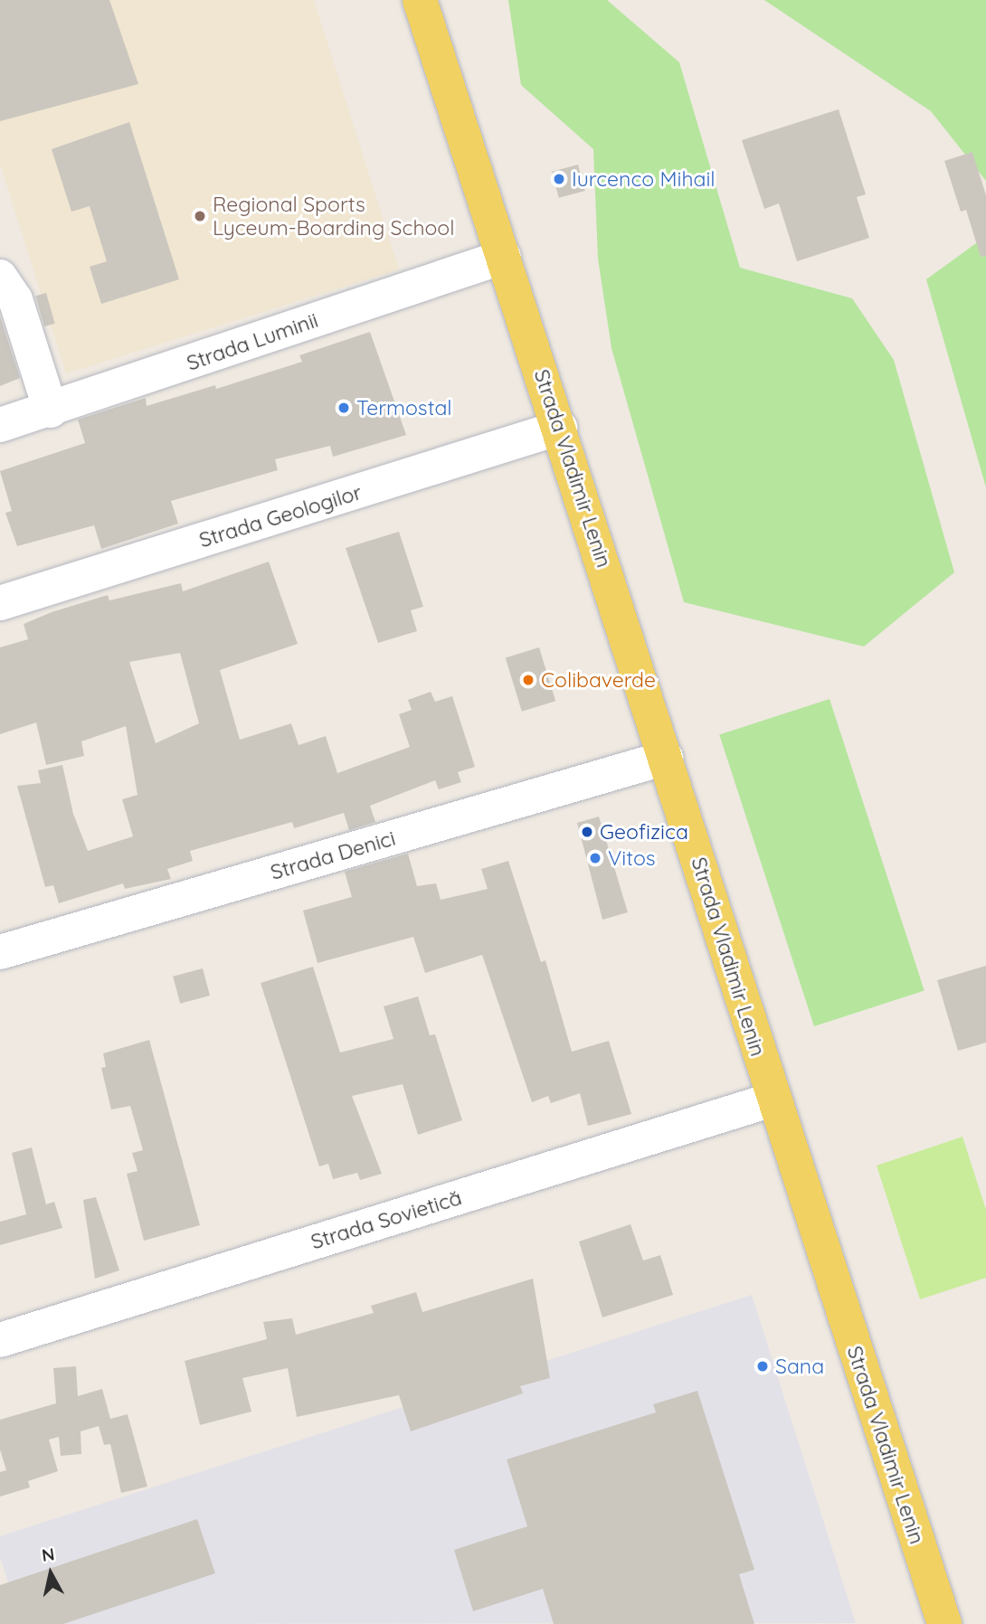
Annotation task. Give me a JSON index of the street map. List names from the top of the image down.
{
  "streets": {
    "main road": ["Strada Vladimir Lenin"],
    "street": [
      "Strada Luminii",
      "Strada Geologilor",
      "Strada Denici",
      "Strada Sovietică"
    ]
  },
  "crossings": [
    ["Strada Luminii", "Strada Vladimir Lenin"],
    ["Strada Vladimir Lenin", "Strada Geologilor"],
    ["Strada Vladimir Lenin", "Strada Denici"],
    ["Strada Vladimir Lenin", "Strada Sovietică"]
  ],
  "places": [
    "Iurcenco Mihail",
    "Regional Sports Lyceum-Boarding School",
    "Termostal",
    "Colibaverde",
    "Geofizica",
    "Vitos",
    "Sana"
  ],
  "north": "top"
}
